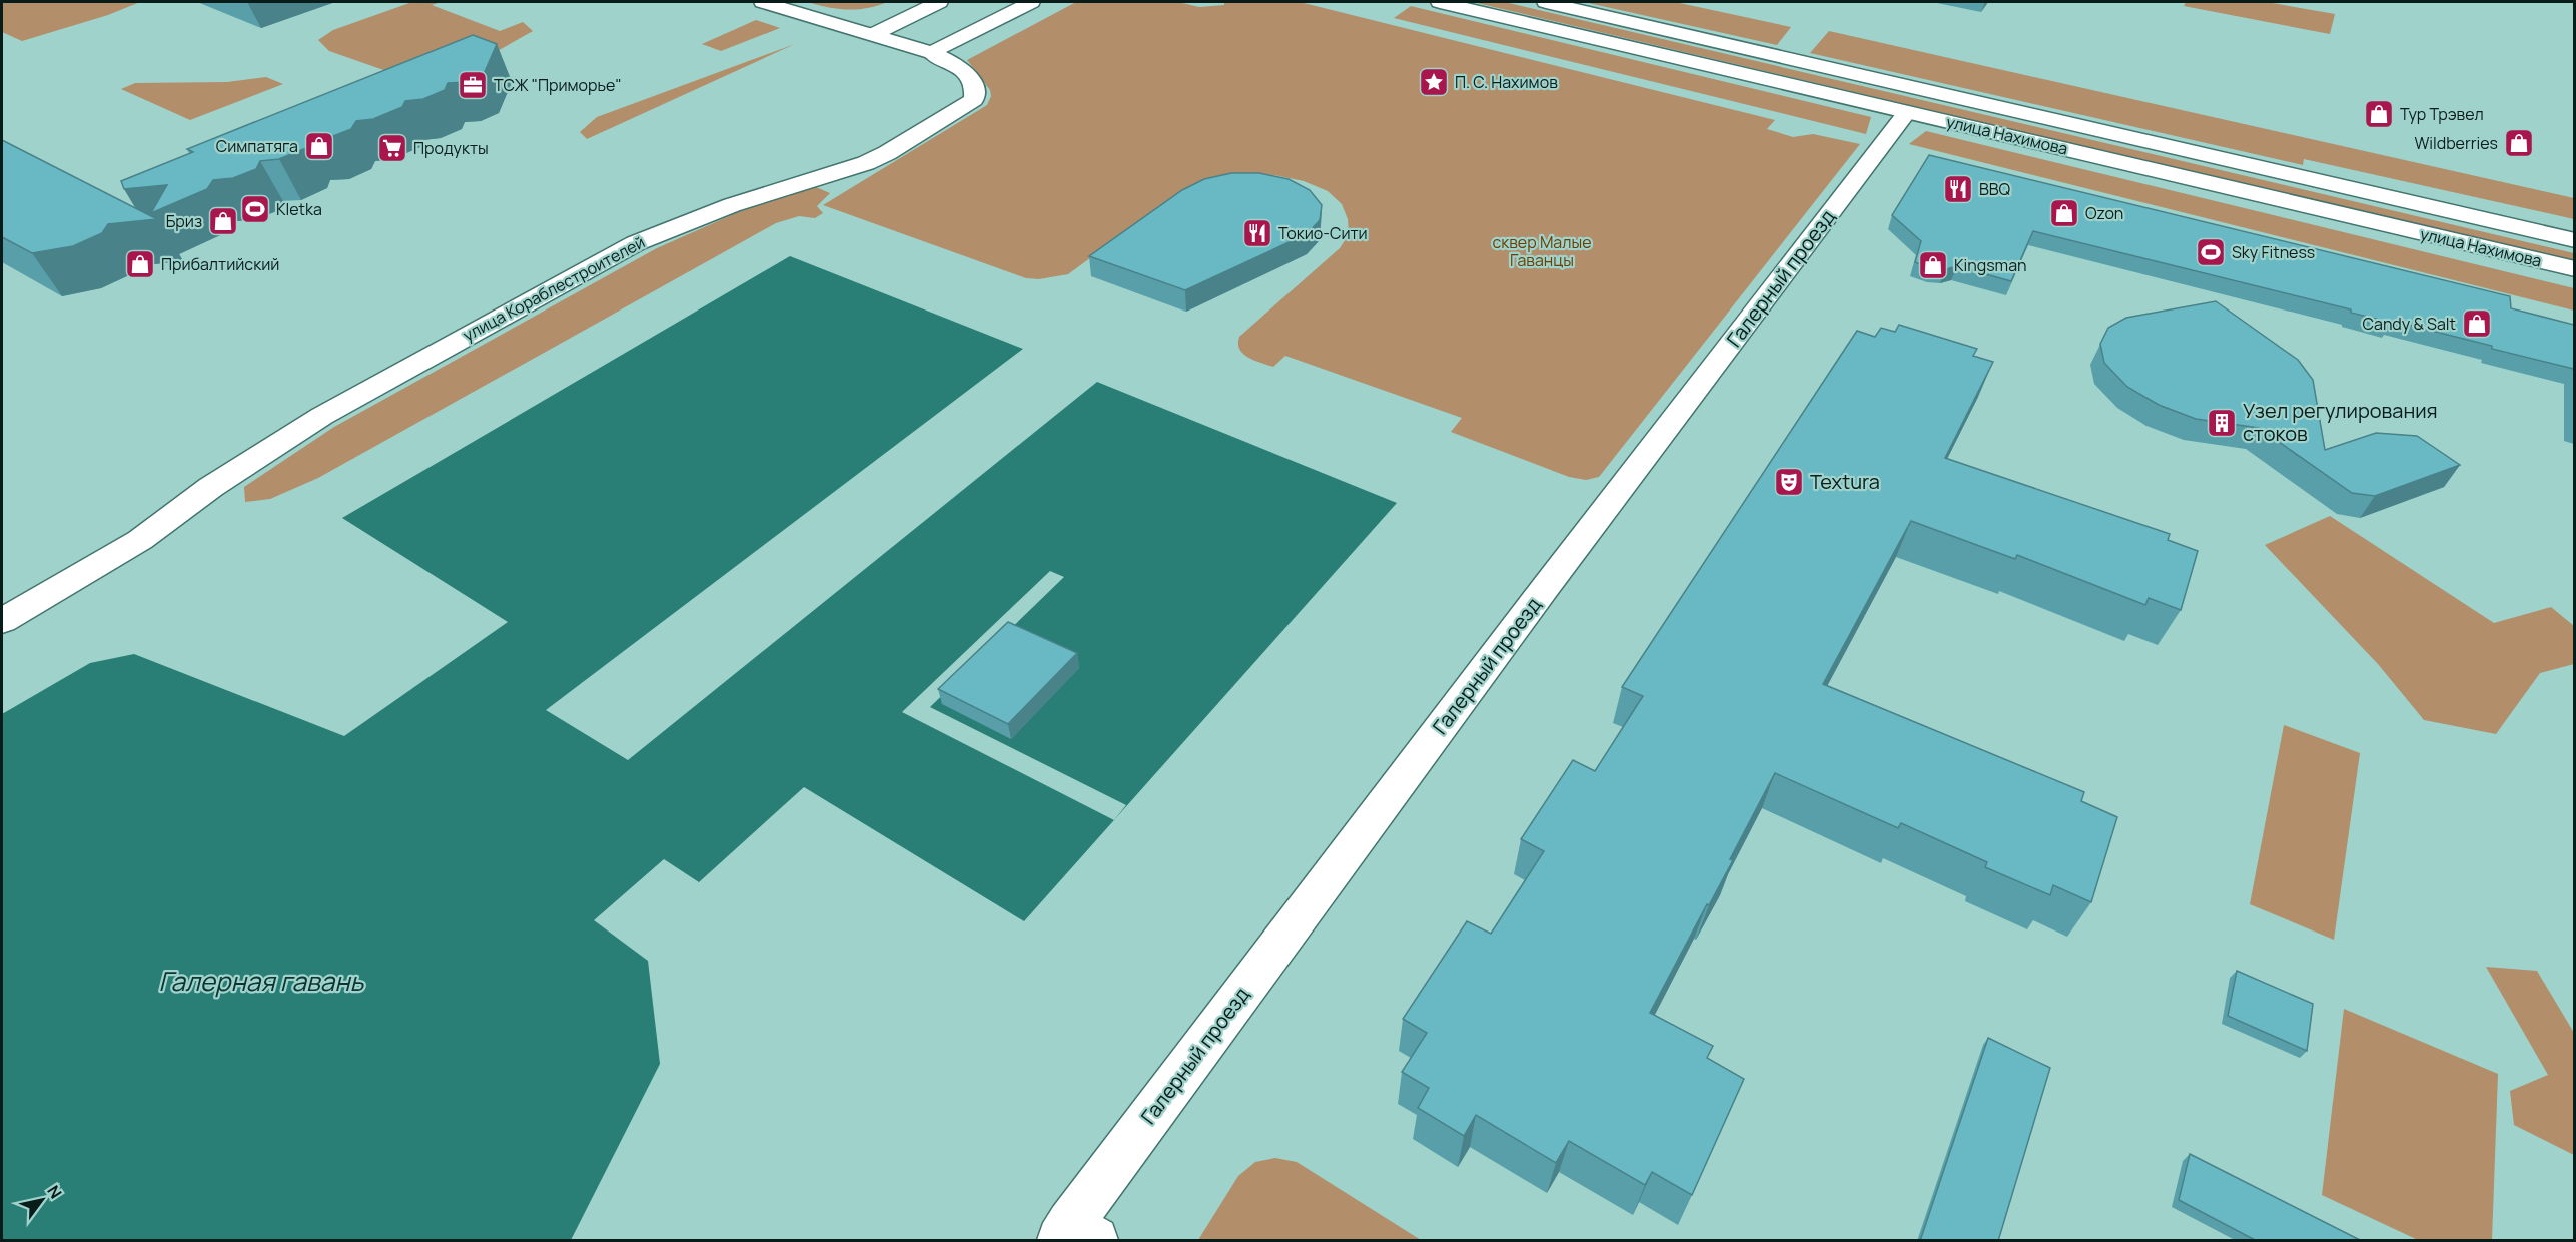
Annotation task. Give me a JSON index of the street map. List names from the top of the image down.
{
  "streets": {
    "street": ["улица Нахимова", "Галерный проезд", "улица Кораблестроителей"]
  },
  "crossings": [
    ["улица Нахимова", "Галерный проезд"]
  ],
  "water": ["Галерная гавань"],
  "parks": ["сквер Малые Гаванцы"],
  "places": {
    "place": ["П. С. Нахимов"],
    "office": ["ТСЖ \"Приморье\""],
    "shop": [
      "Тур Трэвел",
      "Wildberries",
      "Симпатяга",
      "Ozon",
      "Бриз",
      "Прибалтийский",
      "Kingsman",
      "Candy & Salt"
    ],
    "supermarket": ["Продукты"],
    "restaurant": ["BBQ", "Токио-Сити"],
    "sports": ["Kletka", "Sky Fitness"],
    "building": ["Узел регулирования стоков"],
    "theatre": ["Textura"]
  },
  "north": "top right"
}
